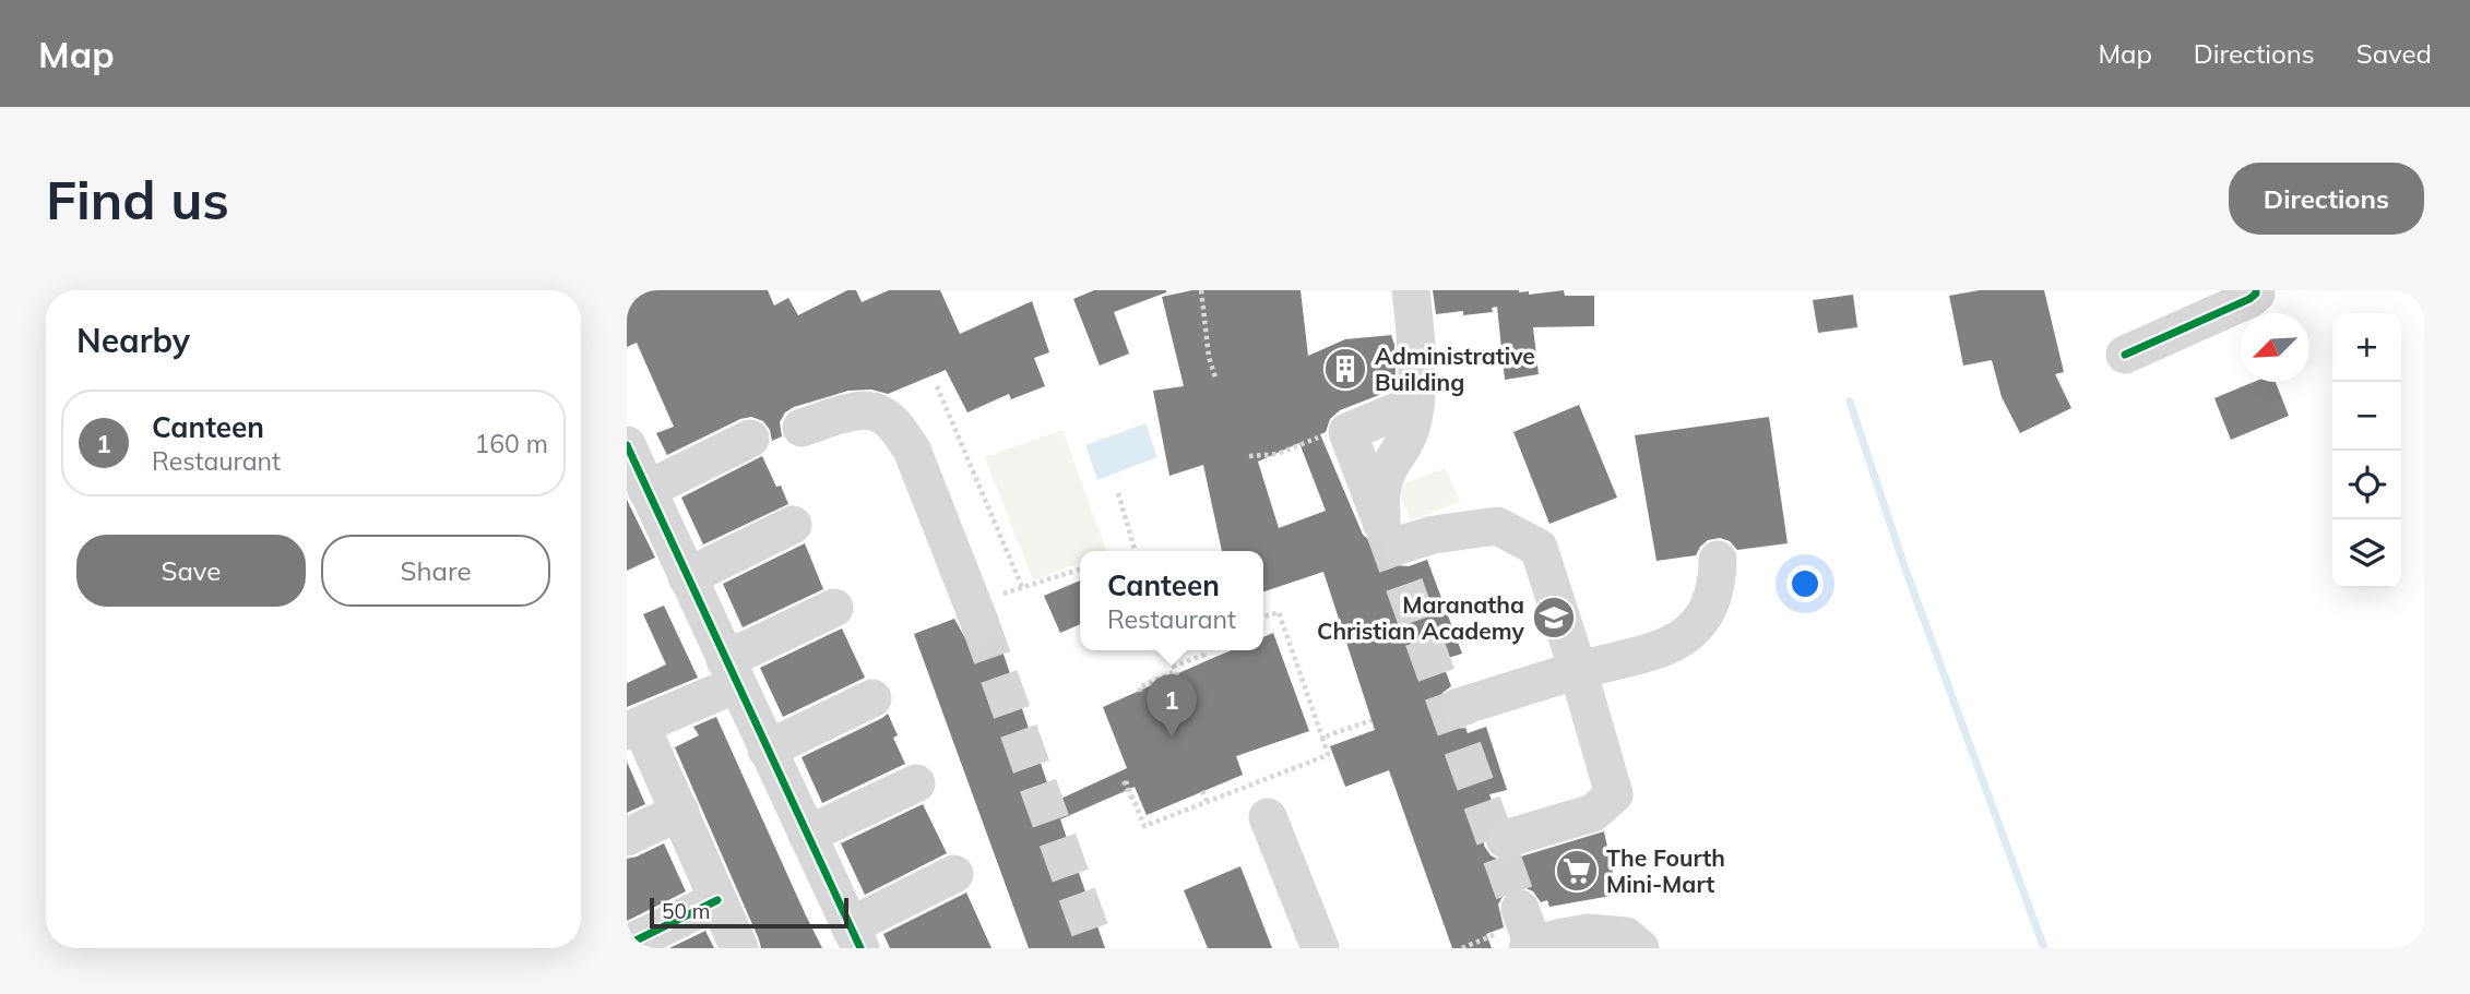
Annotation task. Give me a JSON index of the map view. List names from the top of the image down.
{
  "places": {
    "building": ["Administrative Building"],
    "school or university": ["Maranatha Christian Academy"],
    "supermarket": ["The Fourth Mini-Mart"]
  },
  "scale_bar": "50 m",
  "north": "bottom left",
  "page": {
    "header": "Map",
    "nav": ["Map", "Directions", "Saved"],
    "buttons": [
      "Directions",
      ["Save", "Share"]
    ],
    "title": "Find us",
    "heading": "Nearby",
    "map_buttons": ["+", "−"],
    "list": [
      {
        "mark": "1",
        "name": "Canteen",
        "note": "Restaurant",
        "value": "160 m"
      }
    ],
    "popup": ["Canteen", "Restaurant"],
    "pins": "1",
    "scale": "50 m"
  }
}
